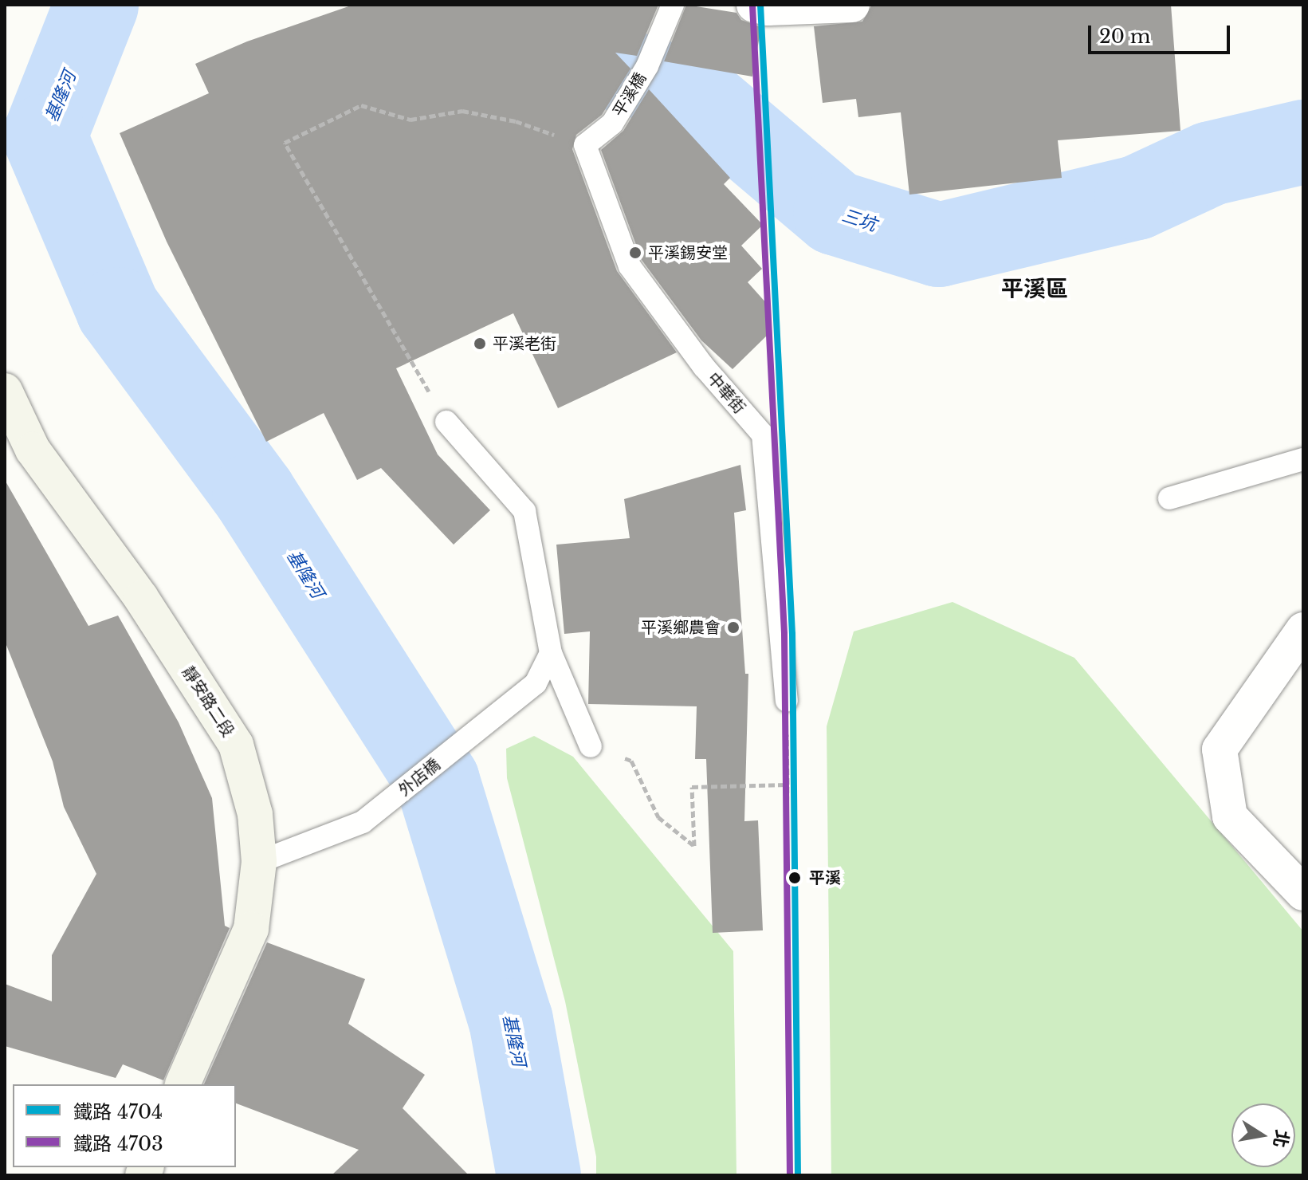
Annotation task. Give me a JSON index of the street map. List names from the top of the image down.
{
  "streets": {
    "main road": ["靜安路二段"],
    "lane": ["平溪橋", "中華街", "外店橋"]
  },
  "crossings": [
    ["平溪橋", "中華街"],
    ["靜安路二段", "外店橋"]
  ],
  "districts": ["平溪區"],
  "water": ["基隆河", "三坑"],
  "places": [
    "平溪錫安堂",
    "平溪老街",
    "平溪鄉農會",
    "平溪"
  ],
  "lines": ["rail line 4704", "rail line 4703"],
  "legend": ["鐵路 4704", "鐵路 4703"],
  "scale_bar": "20 m",
  "north": "right"
}
